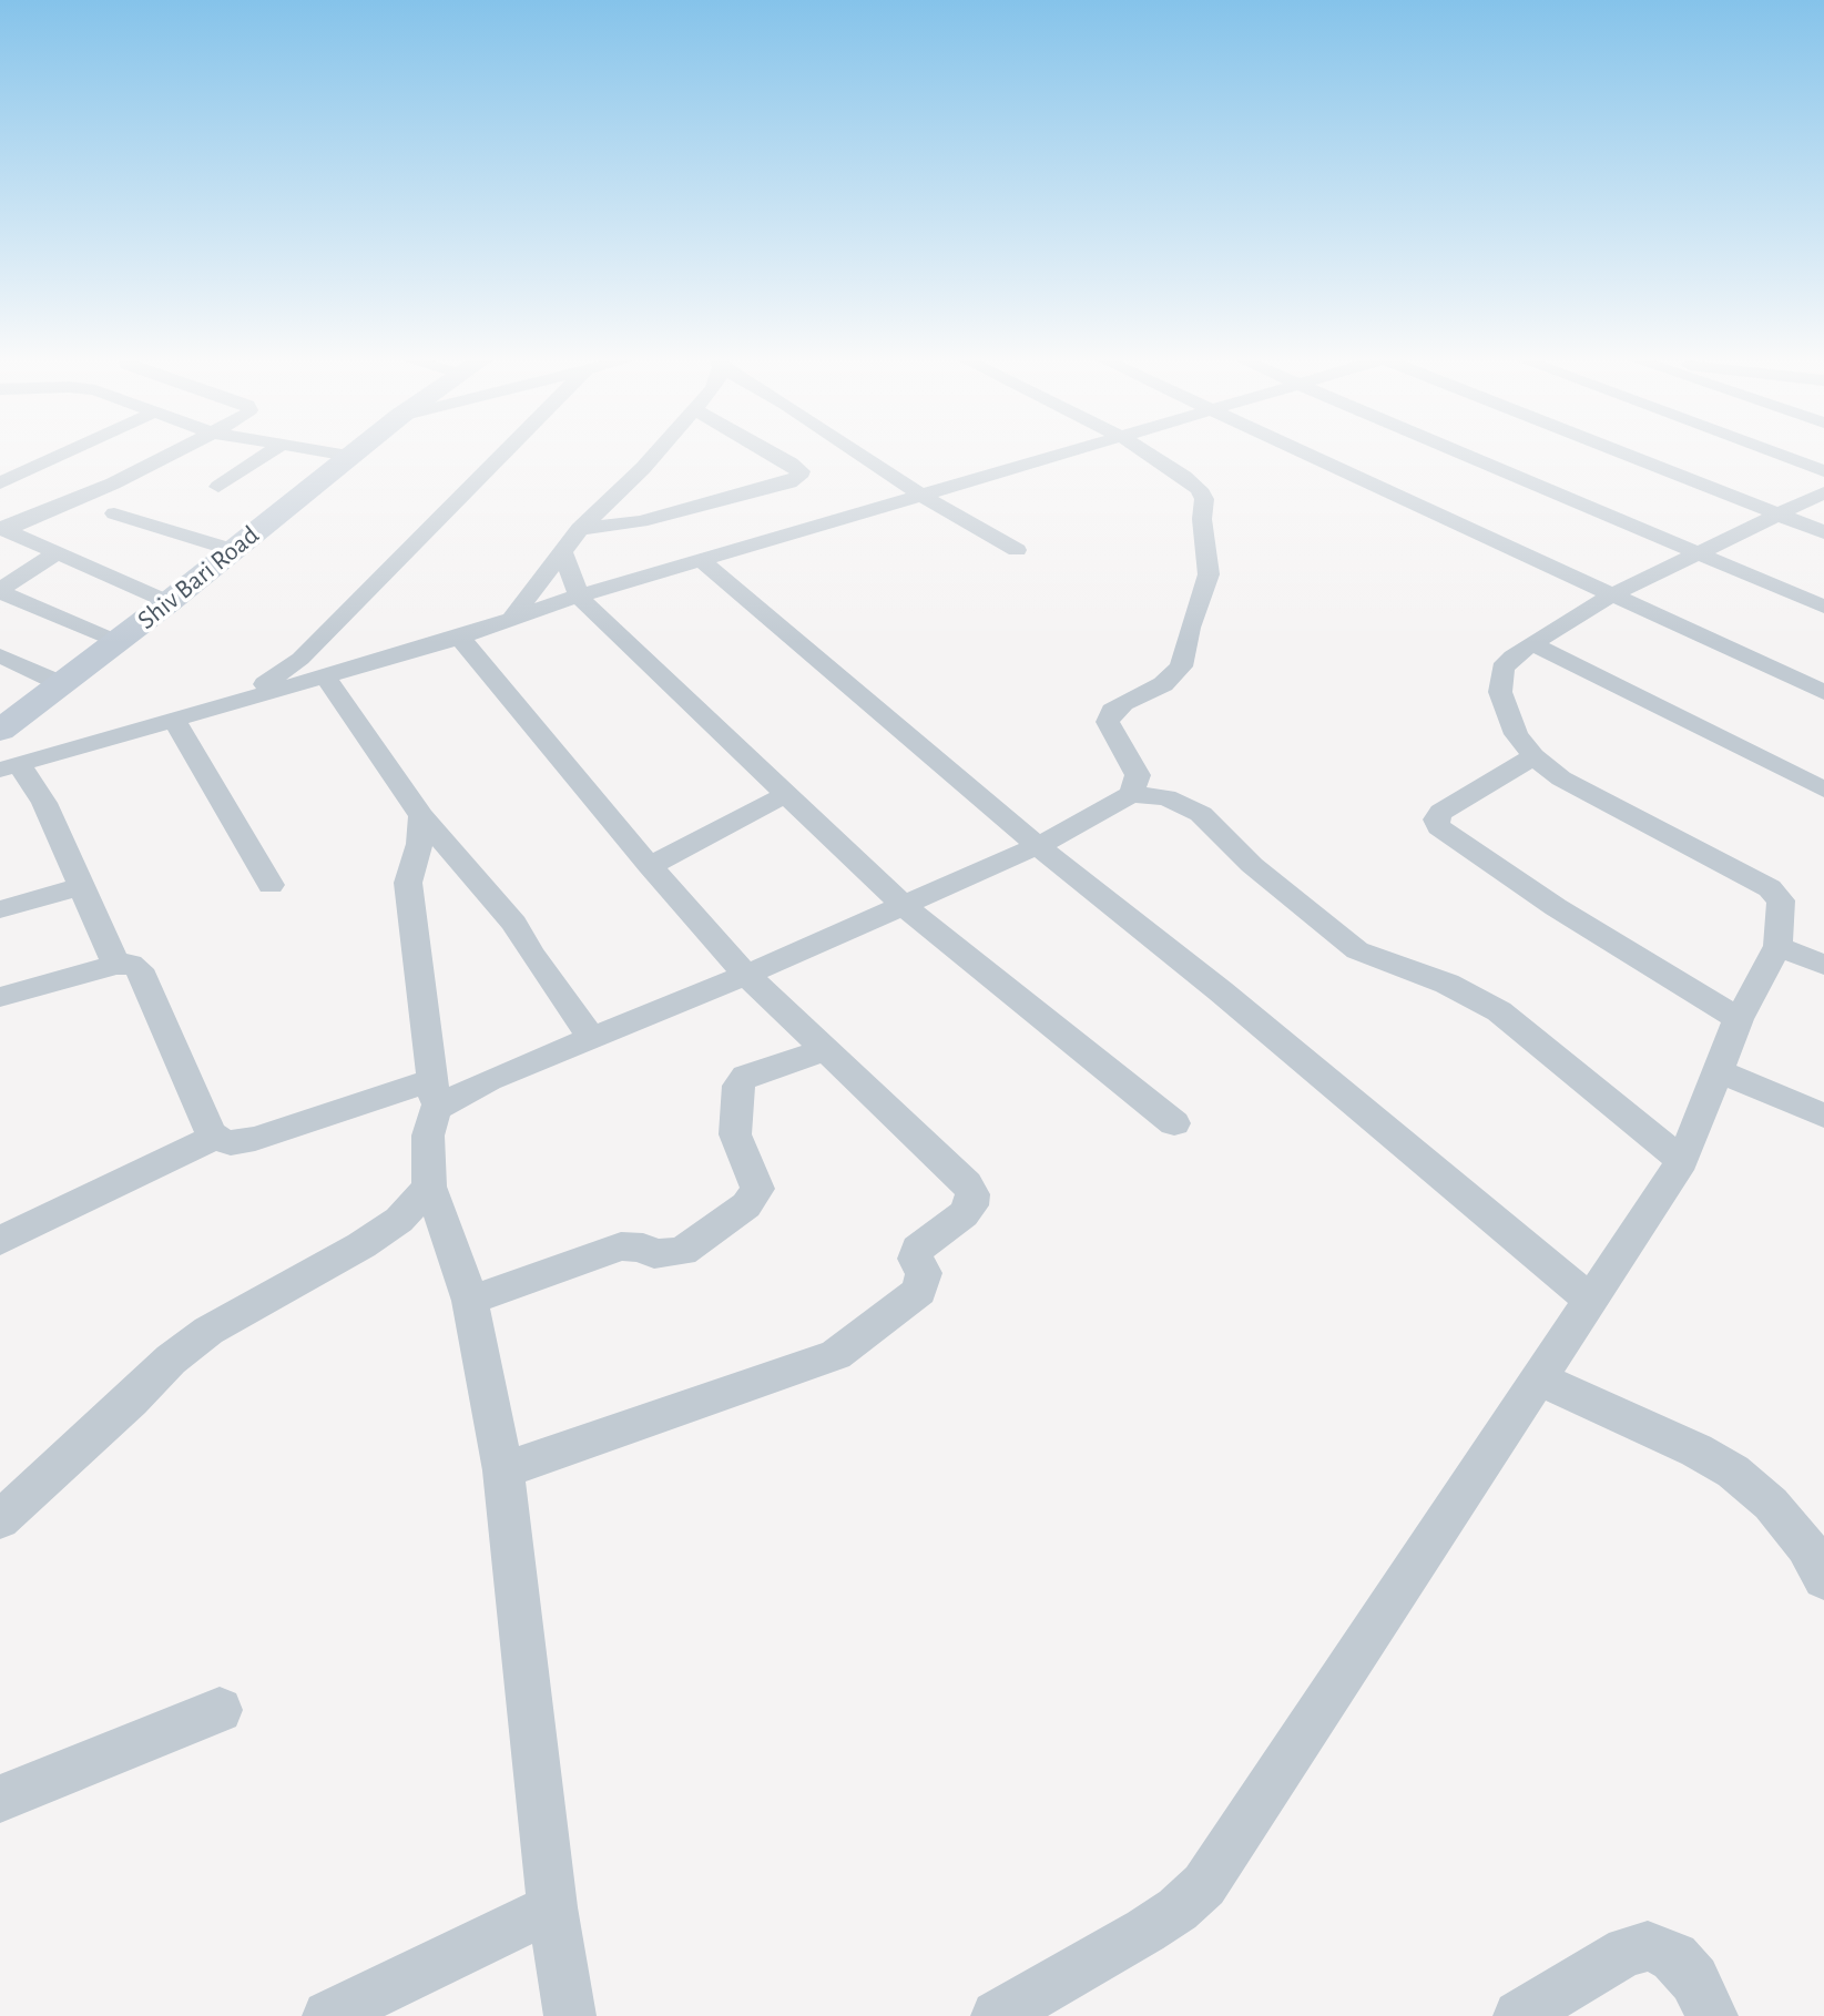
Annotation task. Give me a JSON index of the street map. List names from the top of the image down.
{
  "streets": {
    "street": ["Shiv Bari Road"]
  }
}
